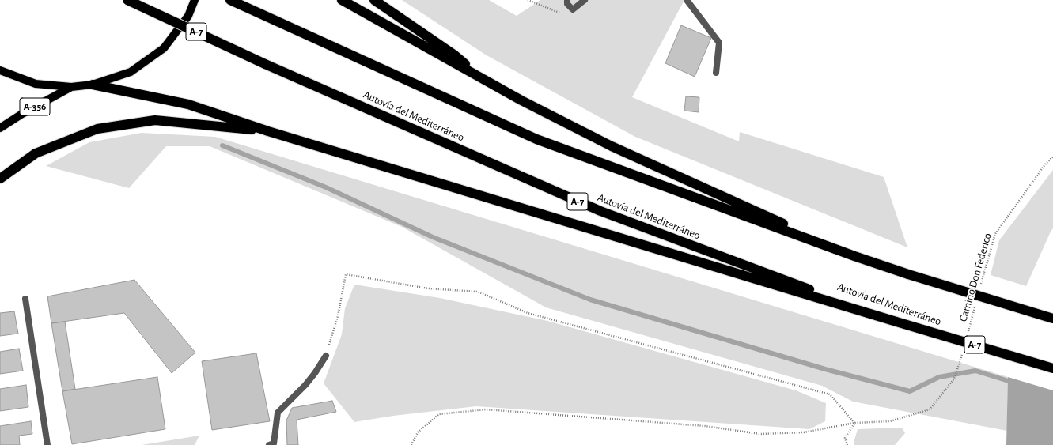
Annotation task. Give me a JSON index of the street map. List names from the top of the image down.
{
  "streets": {
    "highway": ["A-7", "Autovía del Mediterráneo"],
    "main road": ["A-356"],
    "path": ["Camino Don Federico"]
  }
}
